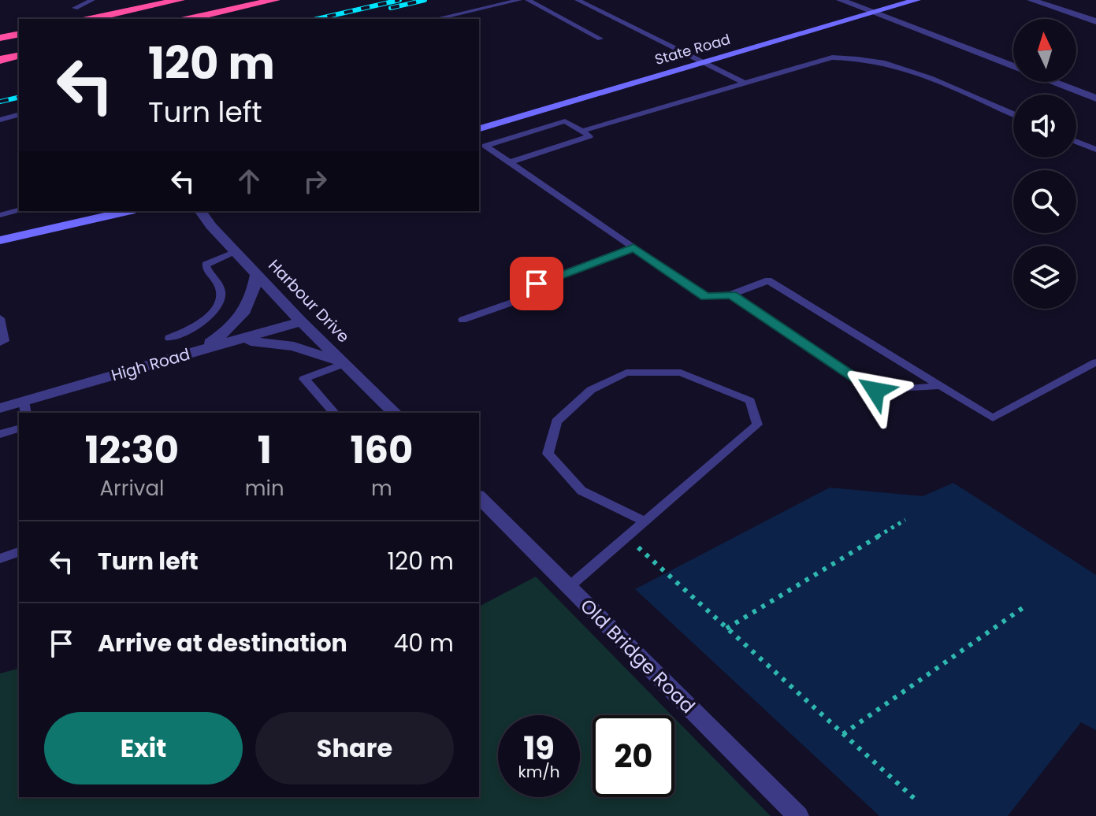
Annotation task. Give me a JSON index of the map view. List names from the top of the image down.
{
  "streets": {
    "main road": ["State Road"],
    "street": ["Harbour Drive", "High Road", "Old Bridge Road"]
  },
  "crossings": [
    ["Harbour Drive", "High Road"]
  ],
  "north": "top",
  "page": {
    "turn": ["120 m", "Turn left"],
    "eta": [
      "12:30",
      "Arrival",
      "1",
      "min",
      "160",
      "m"
    ],
    "list": [
      {
        "name": "Turn left",
        "value": "120 m"
      },
      {
        "name": "Arrive at destination",
        "value": "40 m"
      }
    ],
    "buttons": ["Exit", "Share"],
    "speed": "19 km/h",
    "limit": "20"
  }
}
